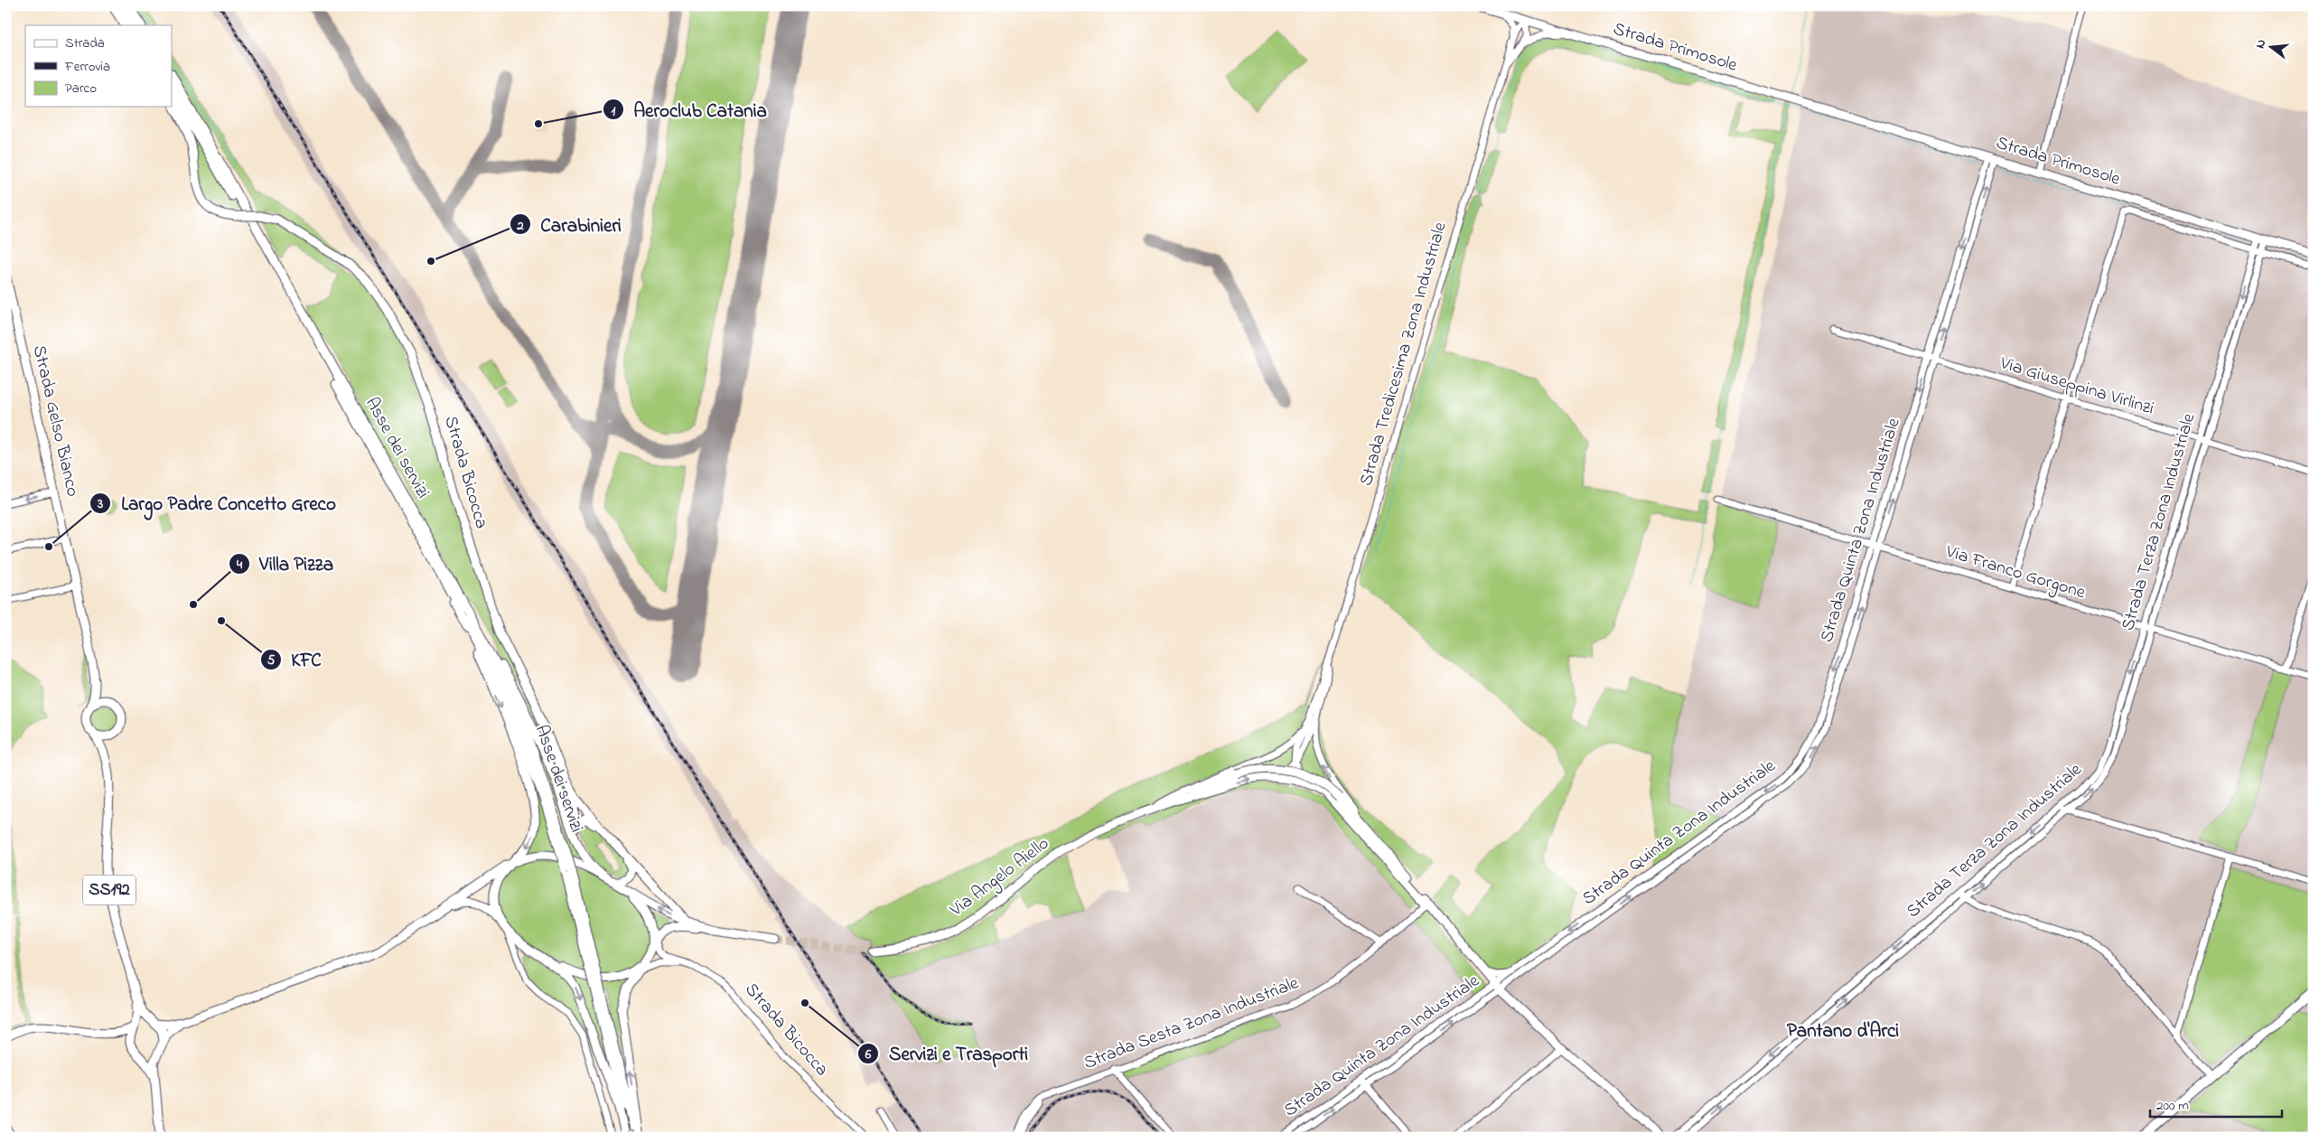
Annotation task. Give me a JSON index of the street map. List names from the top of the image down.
{
  "streets": {
    "main road": [
      "Strada Primosole",
      "Strada Gelso Bianco",
      "Asse dei servizi",
      "Strada Bicocca",
      "Via Angelo Aiello",
      "SS192"
    ],
    "street": [
      "Strada Tredicesima Zona Industriale",
      "Via Giuseppina Virlinzi",
      "Strada Terza Zona Industriale",
      "Strada Quinta Zona Industriale",
      "Via Franco Gorgone",
      "Strada Sesta Zona Industriale"
    ]
  },
  "crossings": [
    ["Strada Primosole", "Strada Terza Zona Industriale"],
    ["Strada Primosole", "Strada Quinta Zona Industriale"],
    ["Via Giuseppina Virlinzi", "Strada Terza Zona Industriale"],
    ["Via Giuseppina Virlinzi", "Strada Quinta Zona Industriale"],
    ["Strada Terza Zona Industriale", "Via Franco Gorgone"],
    ["Strada Quinta Zona Industriale", "Via Franco Gorgone"]
  ],
  "districts": ["Pantano d'Arci"],
  "places": [
    "Aeroclub Catania",
    "Carabinieri",
    "Largo Padre Concetto Greco",
    "Villa Pizza",
    "KFC",
    "Servizi e Trasporti"
  ],
  "legend": ["Strada", "Ferrovia", "Parco"],
  "scale_bar": "200 m",
  "north": "left"
}
